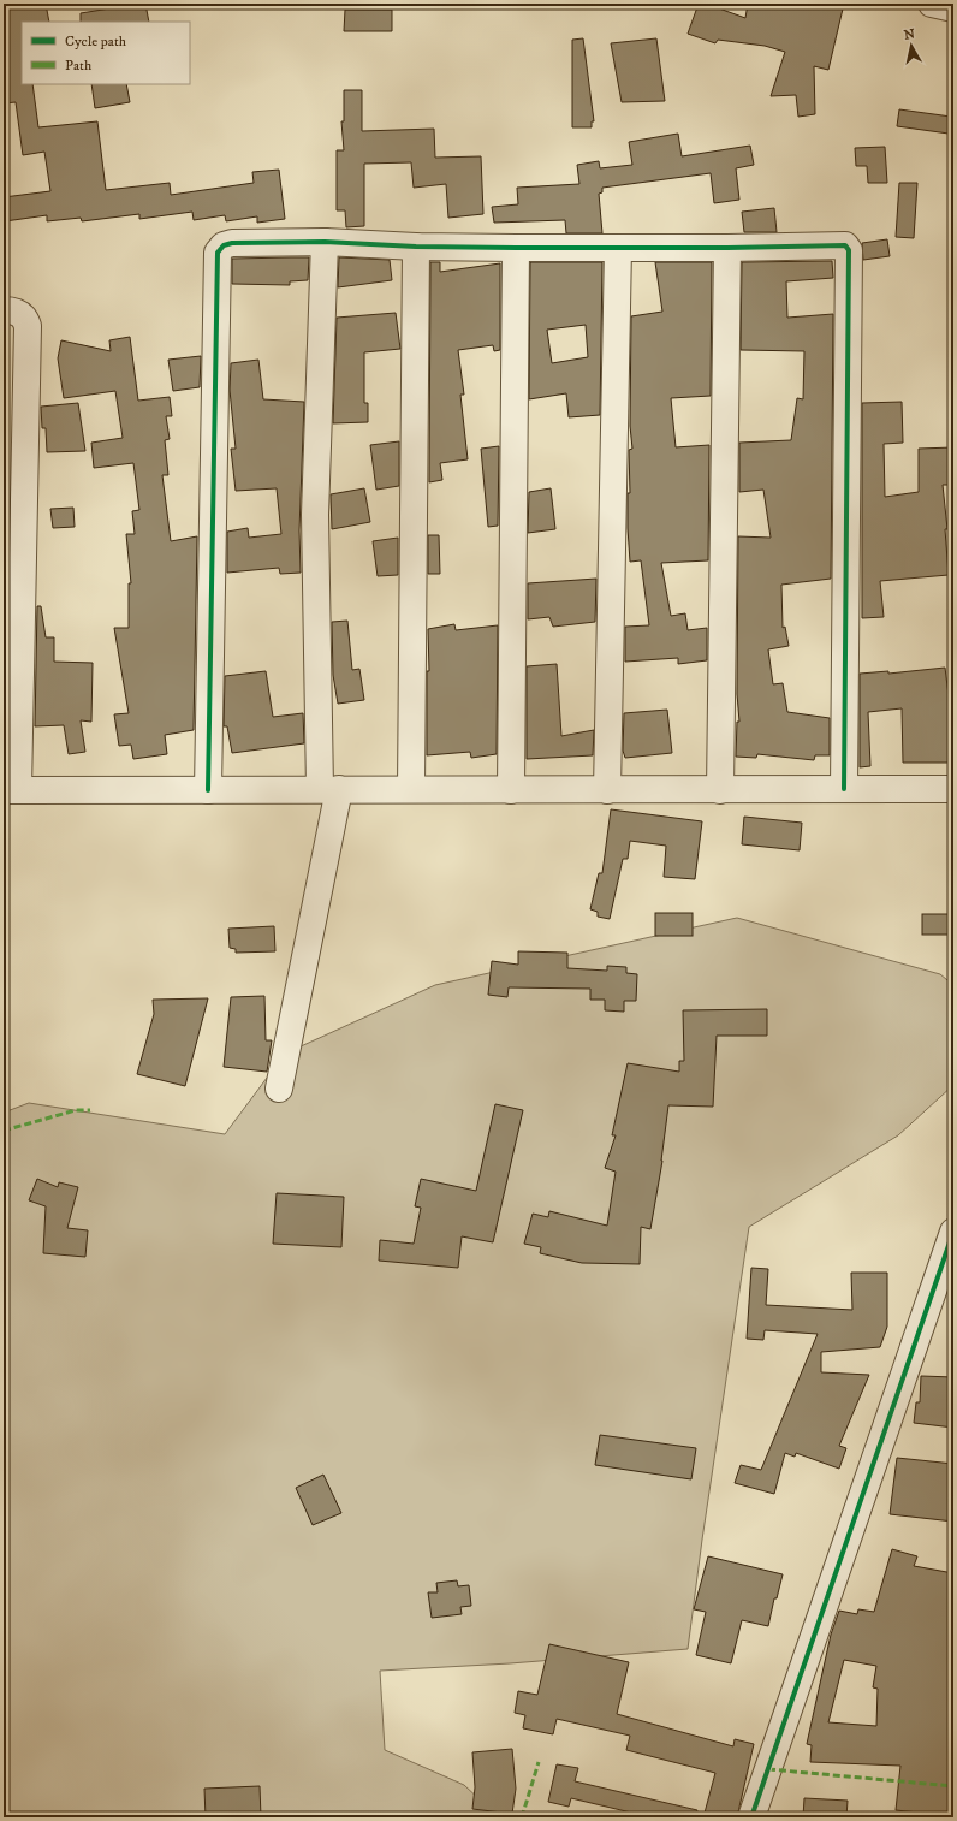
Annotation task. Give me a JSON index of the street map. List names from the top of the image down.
{
  "legend": ["Cycle path", "Path"],
  "north": "top"
}
